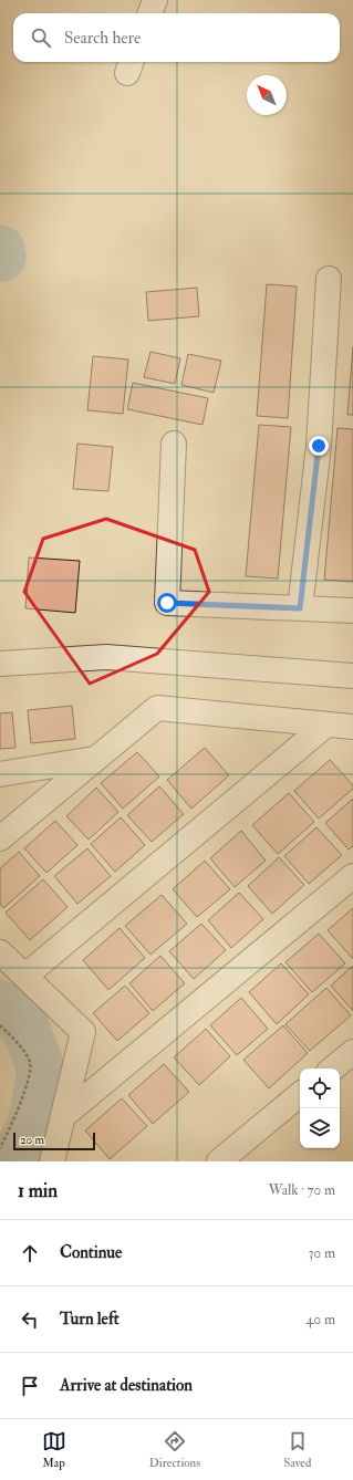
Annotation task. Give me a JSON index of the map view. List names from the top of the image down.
{
  "scale_bar": "20 m",
  "north": "top left",
  "page": {
    "search": "Search here",
    "scale": "20 m",
    "heading": ["1 min", "Walk · 70 m"],
    "list": [
      ["Continue", "30 m"],
      ["Turn left", "40 m"],
      "Arrive at destination"
    ],
    "nav": ["Map", "Directions", "Saved"]
  }
}
